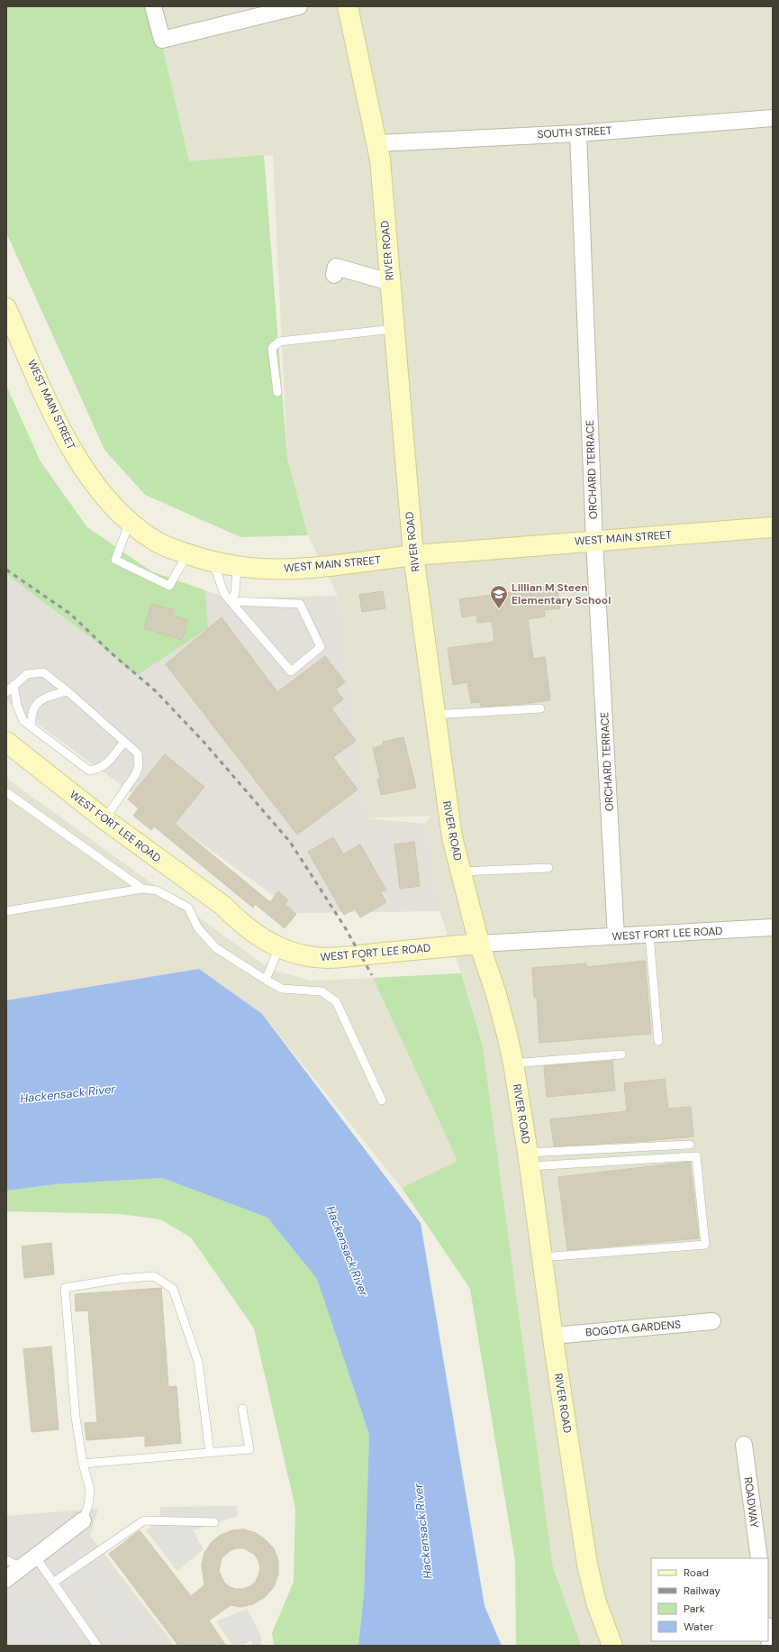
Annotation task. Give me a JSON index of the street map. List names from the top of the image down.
{
  "streets": {
    "main road": ["RIVER ROAD", "WEST MAIN STREET", "WEST FORT LEE ROAD"],
    "street": [
      "SOUTH STREET",
      "ORCHARD TERRACE",
      "BOGOTA GARDENS",
      "ROADWAY"
    ]
  },
  "crossings": [
    ["SOUTH STREET", "RIVER ROAD"],
    ["SOUTH STREET", "ORCHARD TERRACE"],
    ["RIVER ROAD", "WEST MAIN STREET"],
    ["RIVER ROAD", "WEST FORT LEE ROAD"],
    ["RIVER ROAD", "BOGOTA GARDENS"],
    ["WEST MAIN STREET", "ORCHARD TERRACE"],
    ["ORCHARD TERRACE", "WEST FORT LEE ROAD"]
  ],
  "water": ["Hackensack River"],
  "places": {
    "school or university": ["Lillian M Steen Elementary School"]
  },
  "legend": [
    "Road",
    "Railway",
    "Park",
    "Water"
  ]
}
